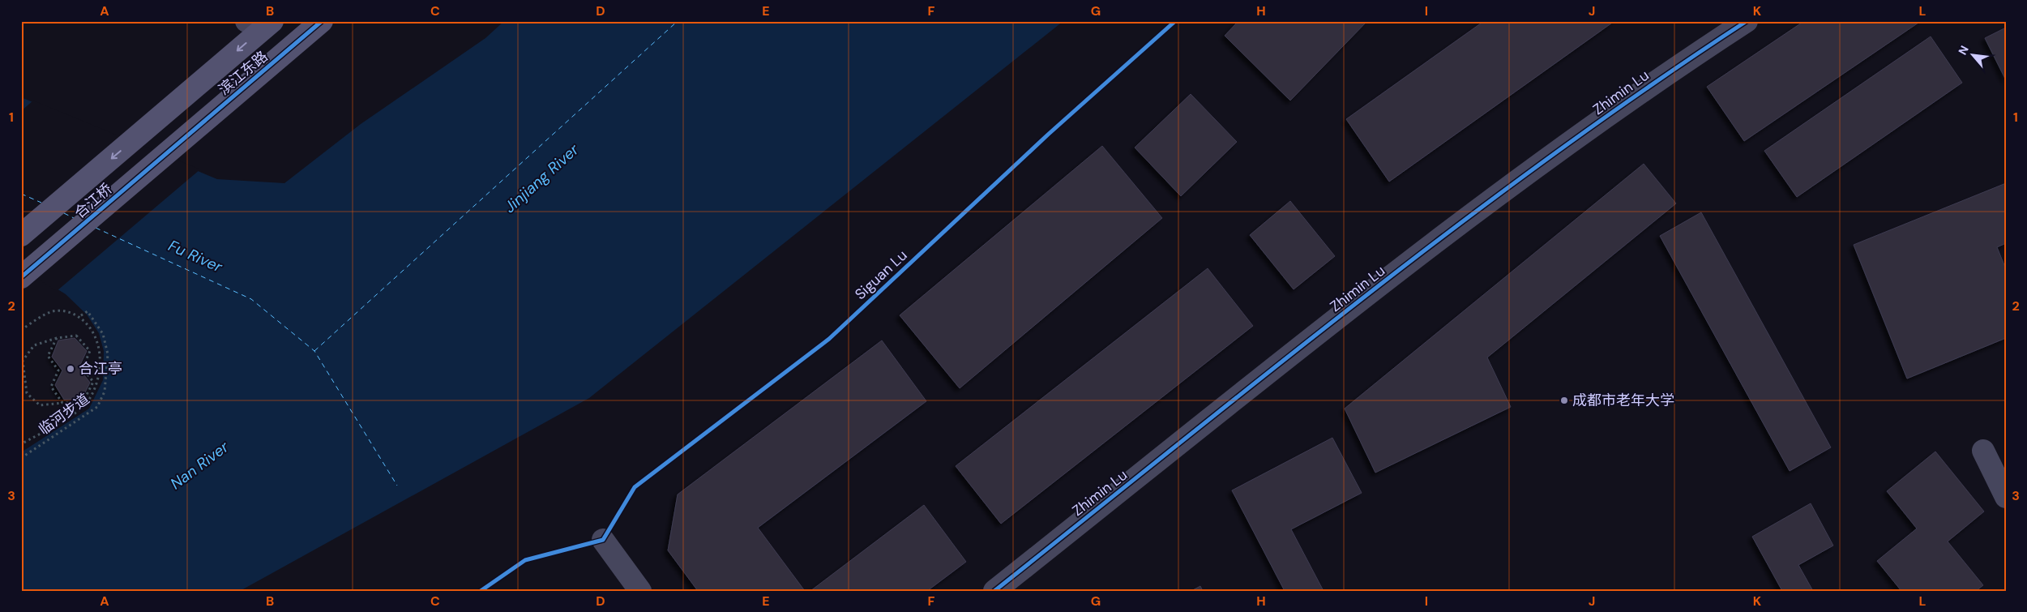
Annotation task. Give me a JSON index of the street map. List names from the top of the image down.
{
  "streets": {
    "main road": ["滨江东路", "合江桥"],
    "street": ["Zhimin Lu"],
    "path": ["临河步道"],
    "cycle path": ["Siguan Lu"]
  },
  "crossings": [
    ["滨江东路", "合江桥"]
  ],
  "water": ["Jinjiang River", "Fu River", "Nan River"],
  "places": ["合江亭", "成都市老年大学"],
  "north": "top left",
  "grid": {
    "columns": [
      "A",
      "B",
      "C",
      "D",
      "E",
      "F",
      "G",
      "H",
      "I",
      "J",
      "K",
      "L"
    ],
    "rows": ["1", "2", "3"]
  }
}
